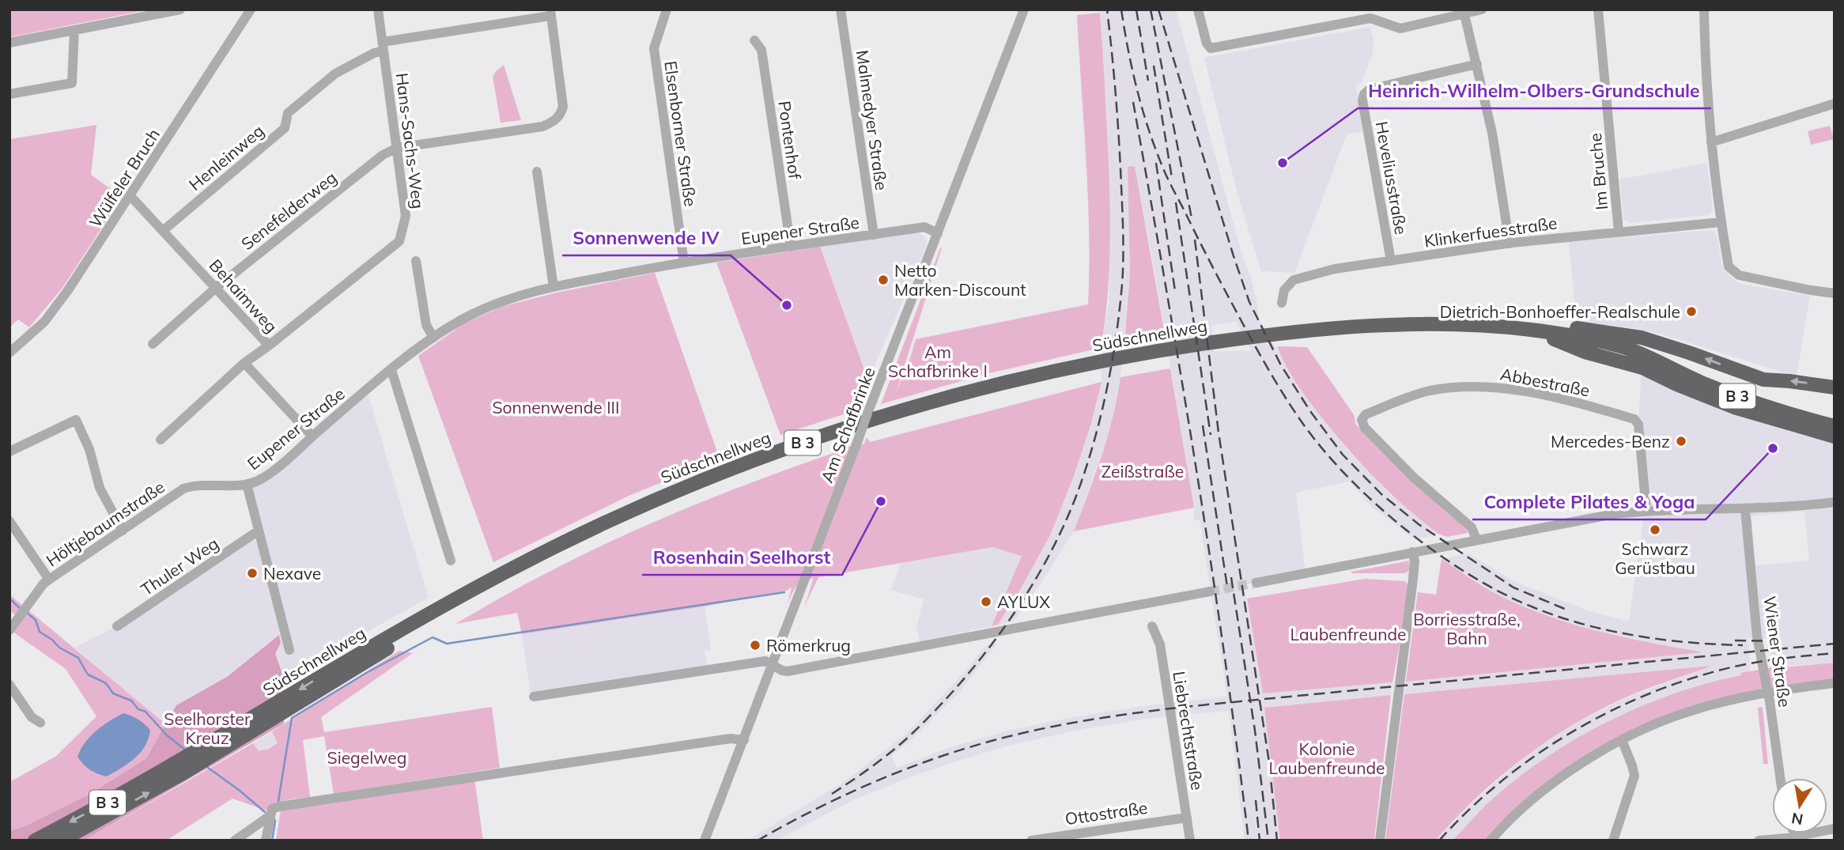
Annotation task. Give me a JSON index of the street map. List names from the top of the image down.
{
  "streets": {
    "highway": ["Südschnellweg", "B 3"],
    "street": [
      "Malmedyer Straße",
      "Elsenborner Straße",
      "Pontenhof",
      "Hans-Sachs-Weg",
      "Henleinweg",
      "Im Bruche",
      "Wülfeler Bruch",
      "Heveliusstraße",
      "Senefelderweg",
      "Eupener Straße",
      "Klinkerfuesstraße",
      "Behaimweg",
      "Abbestraße",
      "Am Schafbrinke",
      "Höltjebaumstraße",
      "Thuler Weg",
      "Wiener Straße",
      "Liebrechtstraße",
      "Ottostraße"
    ]
  },
  "crossings": [
    ["Malmedyer Straße", "Eupener Straße"],
    ["Elsenborner Straße", "Eupener Straße"],
    ["Pontenhof", "Eupener Straße"],
    ["Hans-Sachs-Weg", "Henleinweg"],
    ["Hans-Sachs-Weg", "Senefelderweg"],
    ["Hans-Sachs-Weg", "Behaimweg"],
    ["Henleinweg", "Behaimweg"],
    ["Im Bruche", "Klinkerfuesstraße"],
    ["Wülfeler Bruch", "Behaimweg"],
    ["Heveliusstraße", "Klinkerfuesstraße"],
    ["Senefelderweg", "Behaimweg"],
    ["Eupener Straße", "Am Schafbrinke"],
    ["Eupener Straße", "Höltjebaumstraße"],
    ["Eupener Straße", "Thuler Weg"],
    ["Südschnellweg", "B 3"],
    ["Liebrechtstraße", "Ottostraße"]
  ],
  "parks": [
    "Am Schafbrinke I",
    "Sonnenwende III",
    "Zeißstraße",
    "Borriesstraße, Bahn",
    "Laubenfreunde",
    "Seelhorster Kreuz",
    "Kolonie Laubenfreunde",
    "Siegelweg"
  ],
  "places": [
    "Heinrich-Wilhelm-Olbers-Grundschule",
    "Netto Marken-Discount",
    "Sonnenwende IV",
    "Dietrich-Bonhoeffer-Realschule",
    "Mercedes-Benz",
    "Complete Pilates & Yoga",
    "Rosenhain Seelhorst",
    "Schwarz Gerüstbau",
    "Nexave",
    "AYLUX",
    "Römerkrug"
  ],
  "north": "bottom"
}
